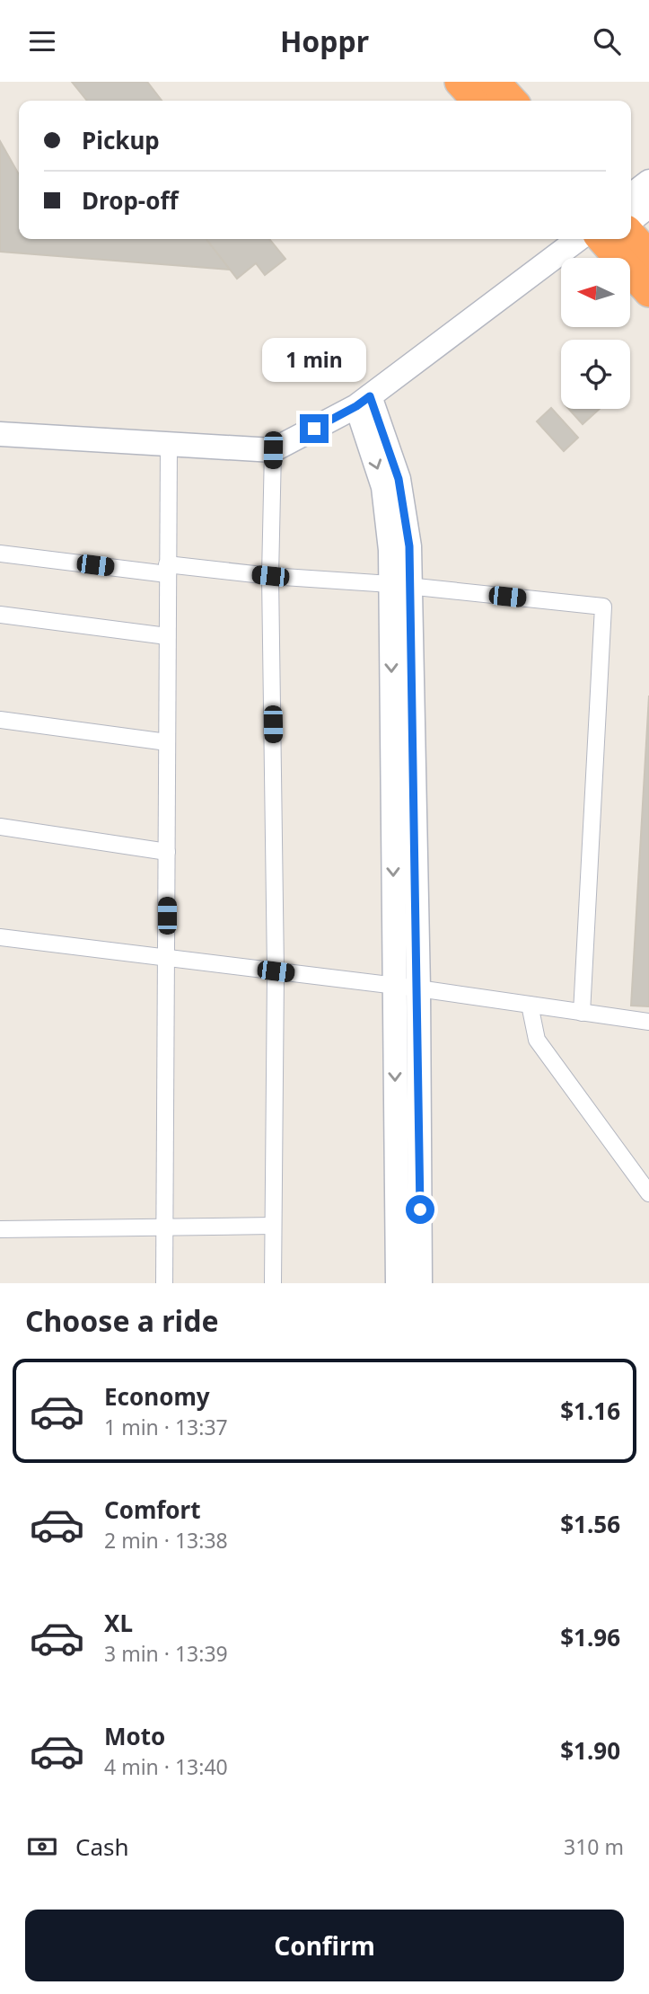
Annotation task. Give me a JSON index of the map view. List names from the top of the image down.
{
  "north": "left",
  "page": {
    "header": "Hoppr",
    "banner": ["Pickup", "Drop-off"],
    "bubble": "1 min",
    "heading": "Choose a ride",
    "list": [
      {
        "name": "Economy",
        "note": "1 min · 13:37",
        "value": "$1.16"
      },
      {
        "name": "Comfort",
        "note": "2 min · 13:38",
        "value": "$1.56"
      },
      {
        "name": "XL",
        "note": "3 min · 13:39",
        "value": "$1.96"
      },
      {
        "name": "Moto",
        "note": "4 min · 13:40",
        "value": "$1.90"
      }
    ],
    "pay": ["Cash", "310 m"],
    "buttons": "Confirm"
  }
}
